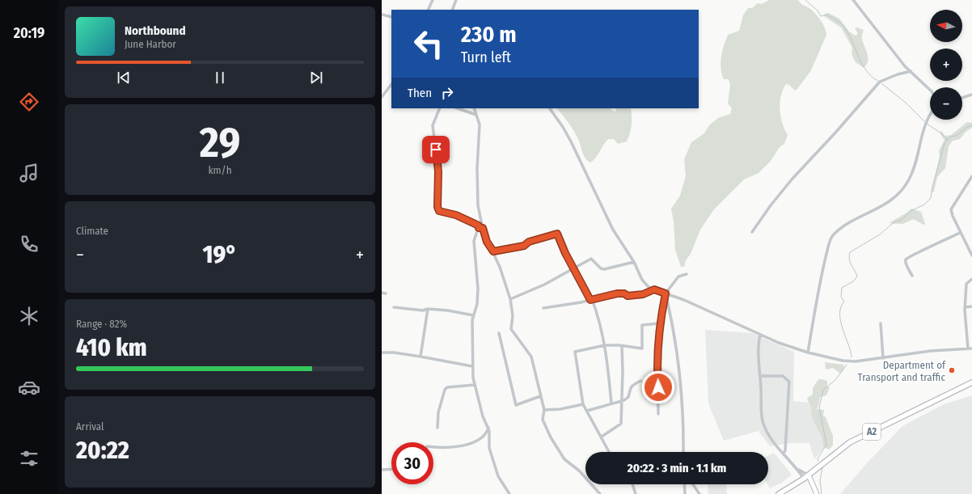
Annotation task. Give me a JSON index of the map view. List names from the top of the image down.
{
  "streets": {
    "main road": ["A2"]
  },
  "places": ["Department of Transport and traffic"],
  "north": "left",
  "page": {
    "tabs": "20:19",
    "map_buttons": ["+", "−"],
    "turn": ["230 m", "Turn left"],
    "song": ["Northbound", "June Harbor"],
    "then": "Then",
    "tile": [
      ["29", "km/h"],
      "Climate",
      ["Range · 82%", "410 km"],
      ["Arrival", "20:22"]
    ],
    "heat": ["−", "19°", "+"],
    "limit": "30",
    "trip": "20:22 · 3 min · 1.1 km"
  }
}
